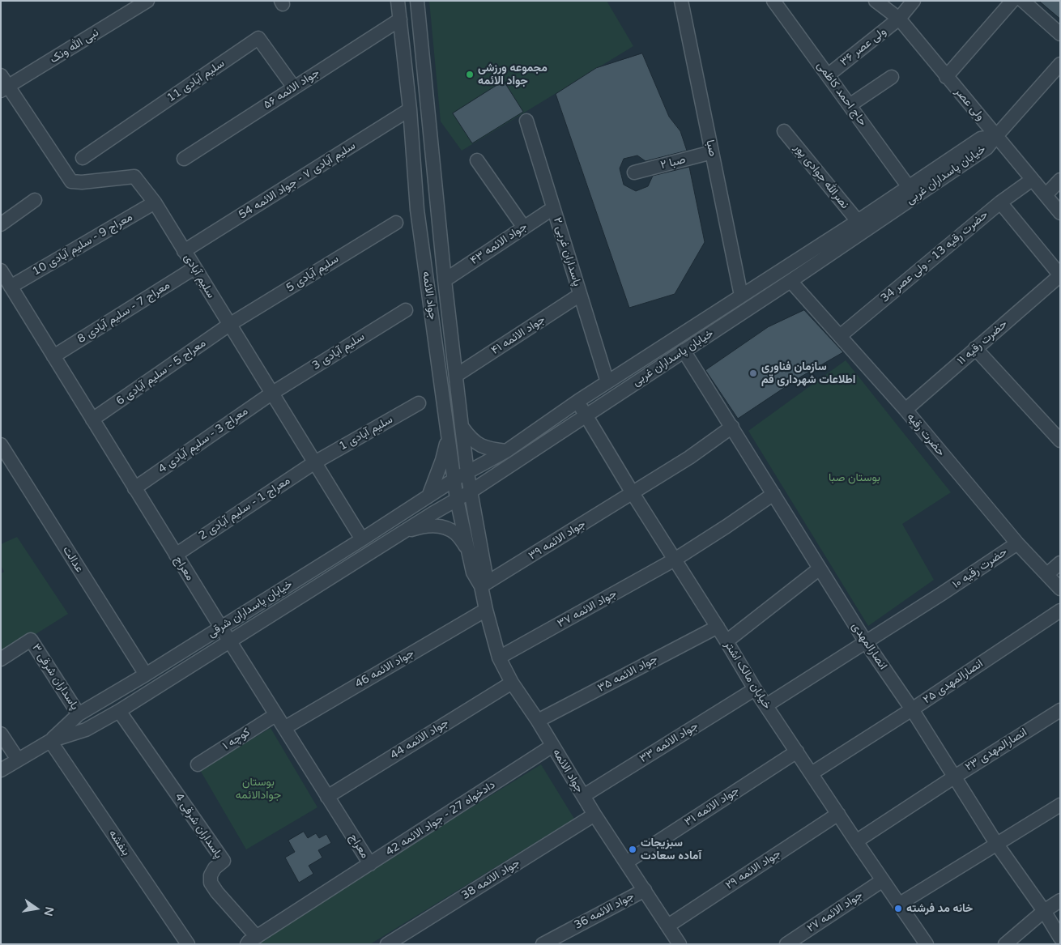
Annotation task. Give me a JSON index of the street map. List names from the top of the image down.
{
  "streets": {
    "street": [
      "نبی الله ونک",
      "ولی عصر ۳۶",
      "سلیم آبادی 11",
      "جواد الائمه ۵۶",
      "حاج احمد کاظمی",
      "ولی عصر",
      "صبا",
      "صبا ۲",
      "خیابان پاسداران غربی",
      "نصرالله جوادی پور",
      "سلیم آبادی ۷ - جواد الائمه 54",
      "جواد الائمه ۴۳",
      "معراج 9 - سلیم آبادی 10",
      "پاسداران غربی ۲",
      "حضرت رقیه 13 - ولی عصر 34",
      "سلیم آبادی 5",
      "سلیم آبادی",
      "جواد الائمه",
      "معراج 7 - سلیم آبادی 8",
      "جواد الائمه ۴۱",
      "حضرت رقیه ۱۱",
      "سلیم آبادی 3",
      "معراج 5 - سلیم آبادی 6",
      "سلیم آبادی 1",
      "حضرت رقیه",
      "معراج 3 - سلیم آبادی 4",
      "معراج 1 - سلیم آبادی 2",
      "جواد الائمه ۳۹",
      "عدالت",
      "معراج",
      "حضرت رقیه ۱۰",
      "خیابان پاسداران شرقی",
      "جواد الائمه ۳۷",
      "انصارالمهدی",
      "جواد الائمه 46",
      "جواد الائمه ۳۵",
      "خیابان مالک اشتر",
      "پاسداران شرقی ۳",
      "انصارالمهدی ۲۵",
      "کوچه ۱",
      "جواد الائمه 44",
      "جواد الائمه ۳۳",
      "انصارالمهدی ۲۳",
      "جواد الائمه ۳۱",
      "دادخواه 27 - جواد الائمه 42",
      "پاسداران شرقی 4",
      "بنفشه",
      "جواد الائمه ۲۹",
      "جواد الائمه 38",
      "جواد الائمه 36",
      "جواد الائمه ۲۷"
    ]
  },
  "crossings": [
    ["نبی الله ونک", "سلیم آبادی"],
    ["ولی عصر ۳۶", "حاج احمد کاظمی"],
    ["ولی عصر ۳۶", "ولی عصر"],
    ["سلیم آبادی 11", "جواد الائمه ۵۶"],
    ["جواد الائمه ۵۶", "جواد الائمه"],
    ["حاج احمد کاظمی", "خیابان پاسداران غربی"],
    ["ولی عصر", "خیابان پاسداران غربی"],
    ["ولی عصر", "حضرت رقیه 13 - ولی عصر 34"],
    ["صبا", "صبا ۲"],
    ["صبا", "خیابان پاسداران غربی"],
    ["خیابان پاسداران غربی", "نصرالله جوادی پور"],
    ["خیابان پاسداران غربی", "پاسداران غربی ۲"],
    ["خیابان پاسداران غربی", "جواد الائمه"],
    ["خیابان پاسداران غربی", "حضرت رقیه"],
    ["خیابان پاسداران غربی", "خیابان پاسداران شرقی"],
    ["خیابان پاسداران غربی", "انصارالمهدی"],
    ["خیابان پاسداران غربی", "خیابان مالک اشتر"],
    ["سلیم آبادی ۷ - جواد الائمه 54", "سلیم آبادی"],
    ["سلیم آبادی ۷ - جواد الائمه 54", "جواد الائمه"],
    ["جواد الائمه ۴۳", "پاسداران غربی ۲"],
    ["جواد الائمه ۴۳", "جواد الائمه"],
    ["معراج 9 - سلیم آبادی 10", "سلیم آبادی"],
    ["معراج 9 - سلیم آبادی 10", "معراج"],
    ["پاسداران غربی ۲", "جواد الائمه ۴۱"],
    ["حضرت رقیه 13 - ولی عصر 34", "حضرت رقیه"],
    ["سلیم آبادی 5", "سلیم آبادی"],
    ["سلیم آبادی 5", "معراج 5 - سلیم آبادی 6"],
    ["سلیم آبادی", "معراج 7 - سلیم آبادی 8"],
    ["سلیم آبادی", "سلیم آبادی 3"],
    ["سلیم آبادی", "معراج 5 - سلیم آبادی 6"],
    ["سلیم آبادی", "سلیم آبادی 1"],
    ["سلیم آبادی", "معراج 3 - سلیم آبادی 4"],
    ["سلیم آبادی", "معراج 1 - سلیم آبادی 2"],
    ["سلیم آبادی", "خیابان پاسداران شرقی"],
    ["جواد الائمه", "جواد الائمه ۴۱"],
    ["جواد الائمه", "جواد الائمه ۳۹"],
    ["جواد الائمه", "خیابان پاسداران شرقی"],
    ["جواد الائمه", "جواد الائمه ۳۷"],
    ["جواد الائمه", "جواد الائمه 46"],
    ["جواد الائمه", "جواد الائمه ۳۵"],
    ["جواد الائمه", "جواد الائمه 44"],
    ["جواد الائمه", "جواد الائمه ۳۳"],
    ["جواد الائمه", "جواد الائمه ۳۱"],
    ["جواد الائمه", "دادخواه 27 - جواد الائمه 42"],
    ["جواد الائمه", "جواد الائمه ۲۹"],
    ["جواد الائمه", "جواد الائمه 38"],
    ["جواد الائمه", "جواد الائمه 36"],
    ["معراج 7 - سلیم آبادی 8", "معراج"],
    ["حضرت رقیه ۱۱", "حضرت رقیه"],
    ["سلیم آبادی 3", "معراج 3 - سلیم آبادی 4"],
    ["معراج 5 - سلیم آبادی 6", "معراج"],
    ["سلیم آبادی 1", "معراج 1 - سلیم آبادی 2"],
    ["حضرت رقیه", "حضرت رقیه ۱۰"],
    ["معراج 3 - سلیم آبادی 4", "معراج"],
    ["معراج 1 - سلیم آبادی 2", "معراج"],
    ["جواد الائمه ۳۹", "انصارالمهدی"],
    ["جواد الائمه ۳۹", "خیابان مالک اشتر"],
    ["عدالت", "خیابان پاسداران شرقی"],
    ["معراج", "خیابان پاسداران شرقی"],
    ["معراج", "جواد الائمه 46"],
    ["معراج", "کوچه ۱"],
    ["معراج", "جواد الائمه 44"],
    ["معراج", "دادخواه 27 - جواد الائمه 42"],
    ["حضرت رقیه ۱۰", "انصارالمهدی"],
    ["حضرت رقیه ۱۰", "خیابان مالک اشتر"],
    ["خیابان پاسداران شرقی", "پاسداران شرقی ۳"],
    ["خیابان پاسداران شرقی", "پاسداران شرقی 4"],
    ["خیابان پاسداران شرقی", "بنفشه"],
    ["جواد الائمه ۳۷", "انصارالمهدی"],
    ["جواد الائمه ۳۷", "خیابان مالک اشتر"],
    ["انصارالمهدی", "انصارالمهدی ۲۵"],
    ["انصارالمهدی", "انصارالمهدی ۲۳"],
    ["جواد الائمه ۳۵", "خیابان مالک اشتر"],
    ["خیابان مالک اشتر", "انصارالمهدی ۲۵"],
    ["خیابان مالک اشتر", "جواد الائمه ۳۳"],
    ["خیابان مالک اشتر", "انصارالمهدی ۲۳"],
    ["خیابان مالک اشتر", "جواد الائمه ۳۱"],
    ["خیابان مالک اشتر", "جواد الائمه ۲۹"],
    ["خیابان مالک اشتر", "جواد الائمه ۲۷"],
    ["دادخواه 27 - جواد الائمه 42", "پاسداران شرقی 4"]
  ],
  "parks": ["بوستان صبا", "بوستان جوادالائمه"],
  "places": [
    "مجموعه ورزشی جواد الائمه",
    "سازمان فناوری اطلاعات شهرداری قم",
    "سبزیجات آماده سعادت",
    "خانه مد فرشته"
  ],
  "north": "right"
}
